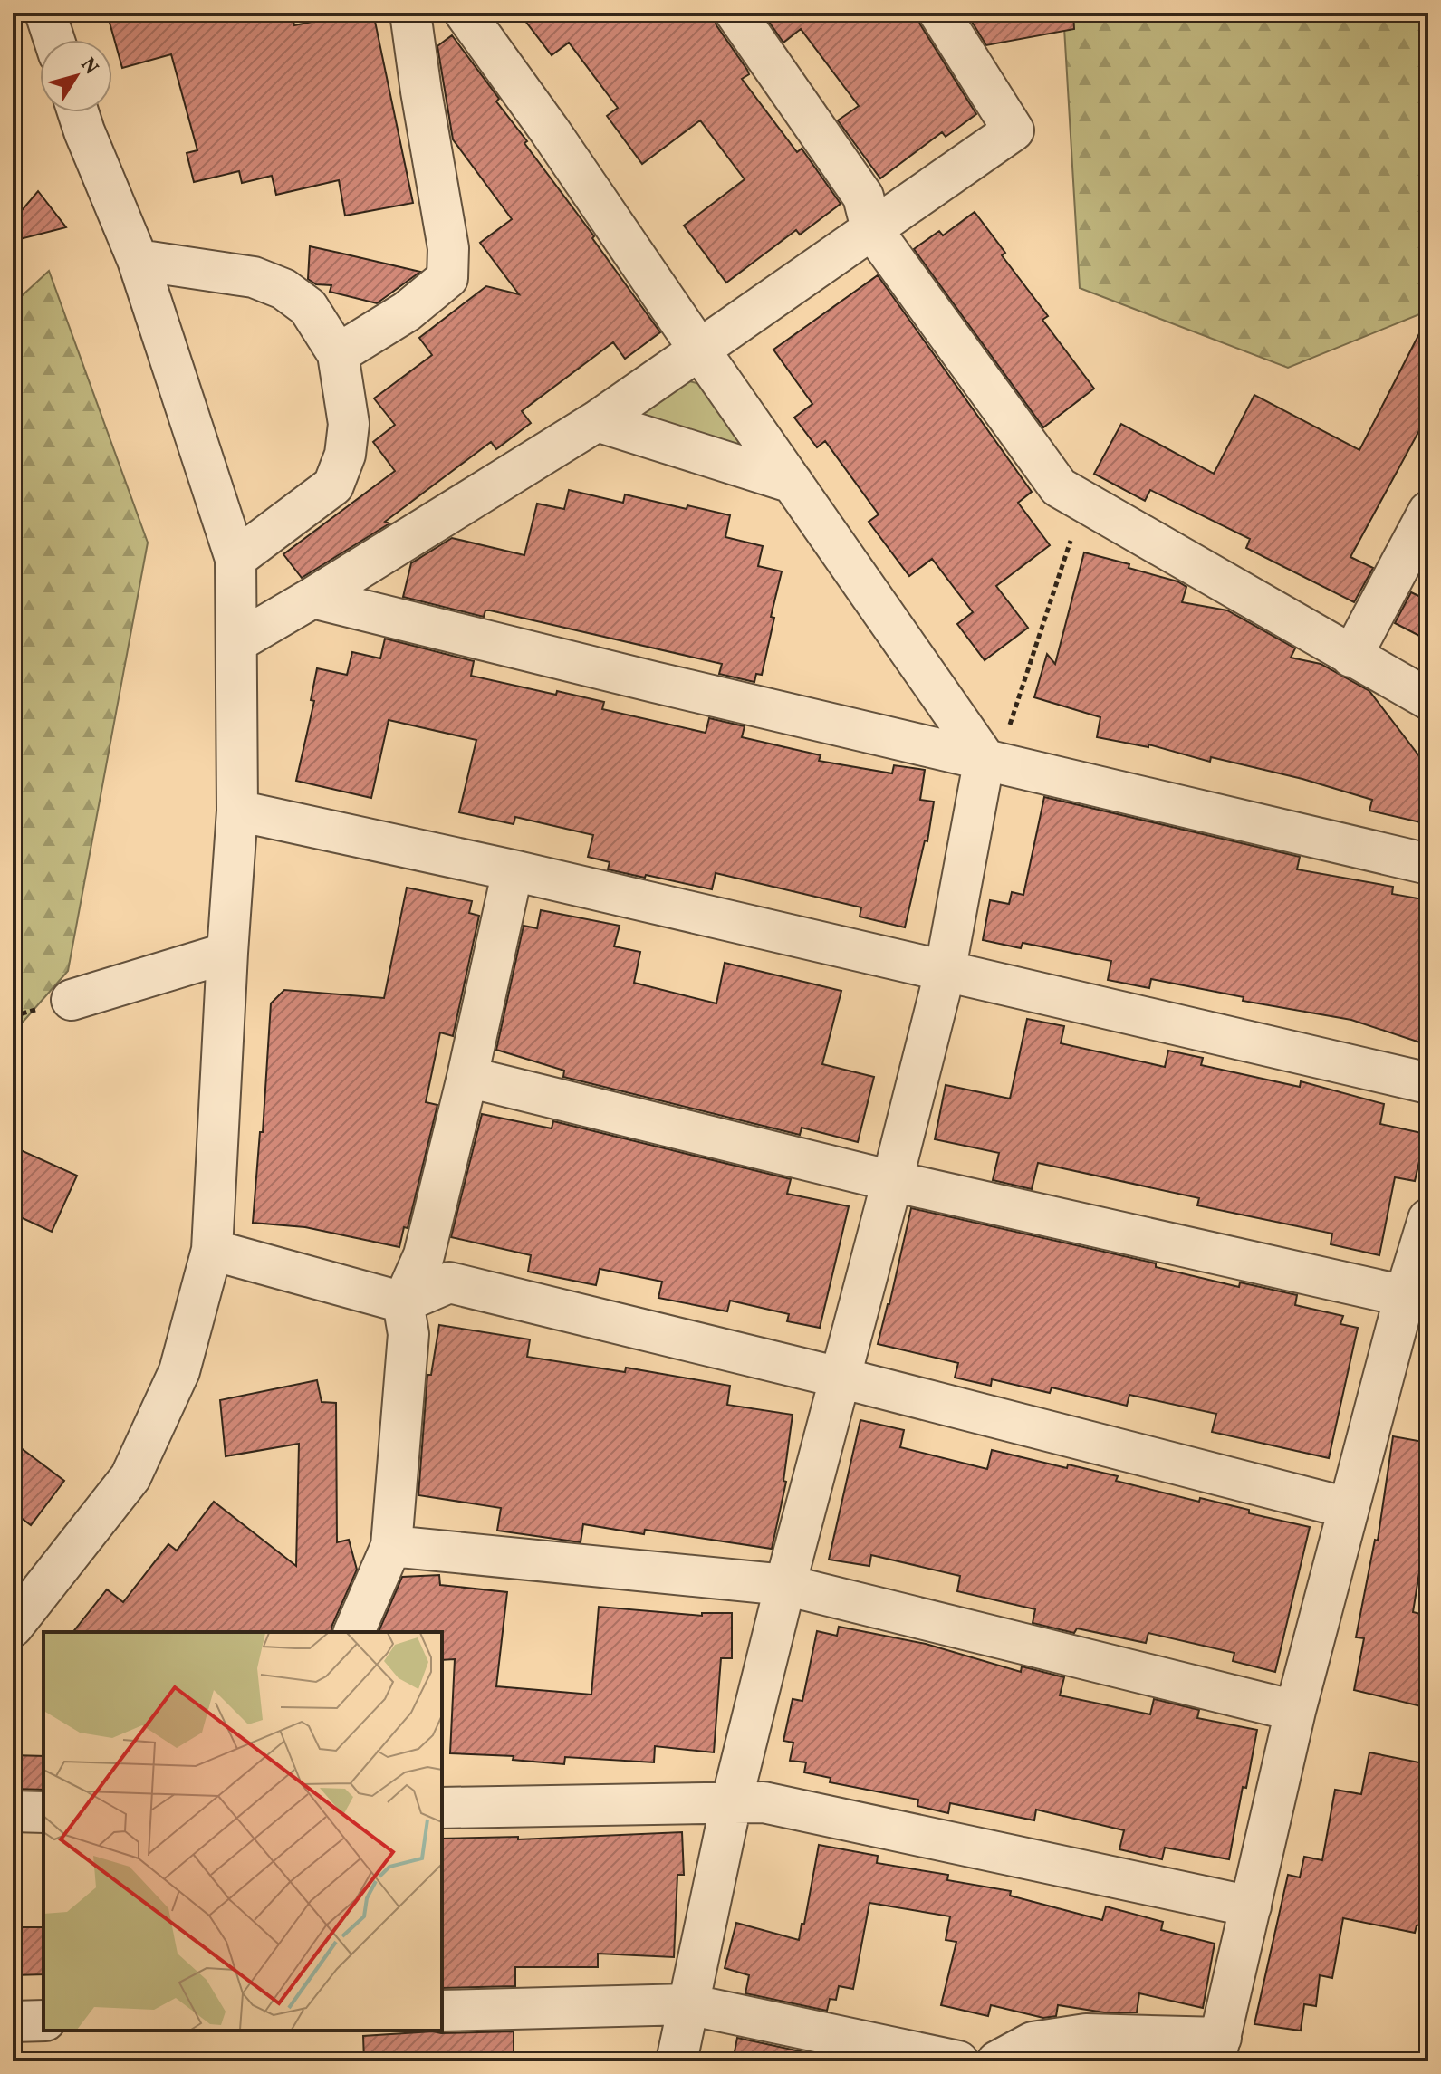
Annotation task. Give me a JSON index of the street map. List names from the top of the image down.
{
  "north": "top right"
}
